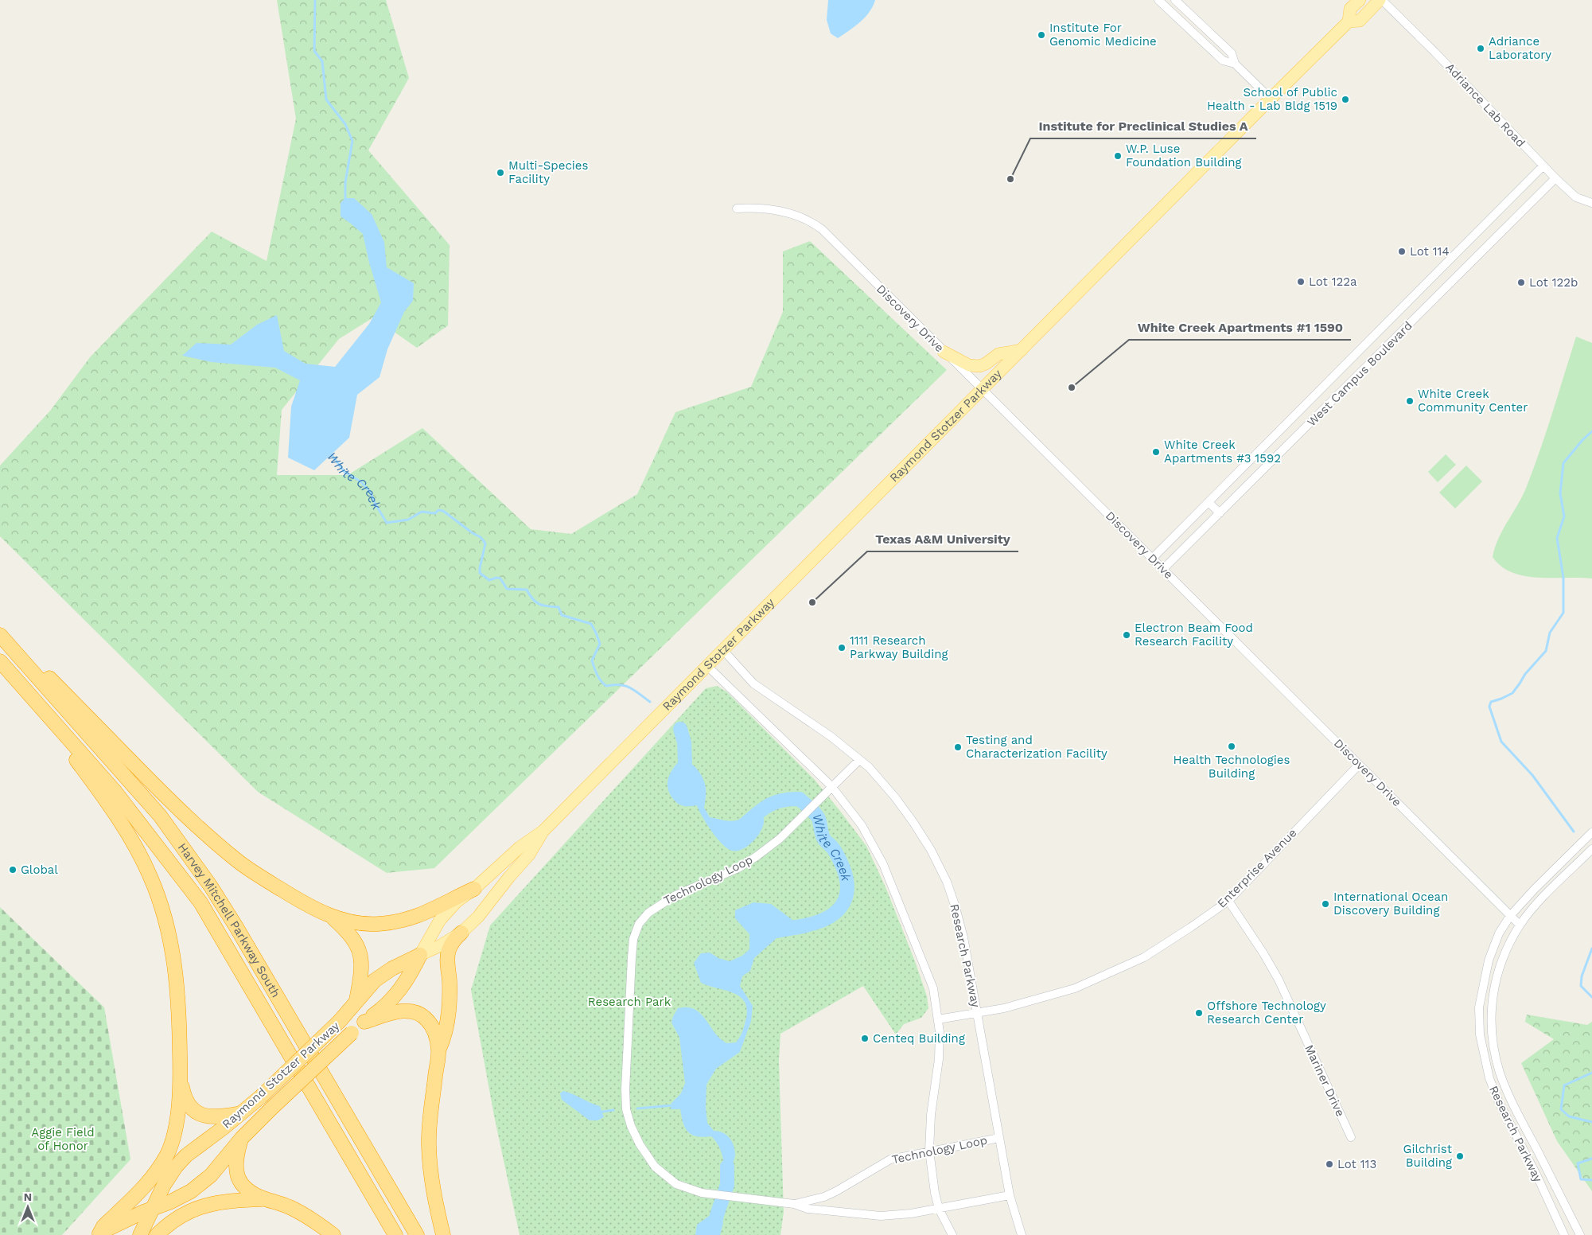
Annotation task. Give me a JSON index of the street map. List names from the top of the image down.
{
  "streets": {
    "highway": ["Raymond Stotzer Parkway", "Harvey Mitchell Parkway South"],
    "street": [
      "Adriance Lab Road",
      "Discovery Drive",
      "West Campus Boulevard",
      "Enterprise Avenue",
      "Technology Loop",
      "Research Parkway",
      "Mariner Drive"
    ]
  },
  "crossings": [
    ["Adriance Lab Road", "West Campus Boulevard"],
    ["Adriance Lab Road", "Raymond Stotzer Parkway"],
    ["Discovery Drive", "West Campus Boulevard"],
    ["Discovery Drive", "Raymond Stotzer Parkway"],
    ["Discovery Drive", "Enterprise Avenue"],
    ["Discovery Drive", "Research Parkway"],
    ["Raymond Stotzer Parkway", "Research Parkway"],
    ["Enterprise Avenue", "Research Parkway"],
    ["Enterprise Avenue", "Mariner Drive"],
    ["Technology Loop", "Research Parkway"]
  ],
  "water": ["White Creek"],
  "parks": ["Research Park", "Aggie Field of Honor"],
  "places": [
    "Institute For Genomic Medicine",
    "Adriance Laboratory",
    "School of Public Health - Lab Bldg 1519",
    "W.P. Luse Foundation Building",
    "Multi-Species Facility",
    "Institute for Preclinical Studies A",
    "Lot 114",
    "Lot 122a",
    "Lot 122b",
    "White Creek Apartments #1 1590",
    "White Creek Community Center",
    "White Creek Apartments #3 1592",
    "Texas A&M University",
    "Electron Beam Food Research Facility",
    "1111 Research Parkway Building",
    "Health Technologies Building",
    "Testing and Characterization Facility",
    "Global",
    "International Ocean Discovery Building",
    "Offshore Technology Research Center",
    "Centeq Building",
    "Gilchrist Building",
    "Lot 113"
  ],
  "north": "top"
}
